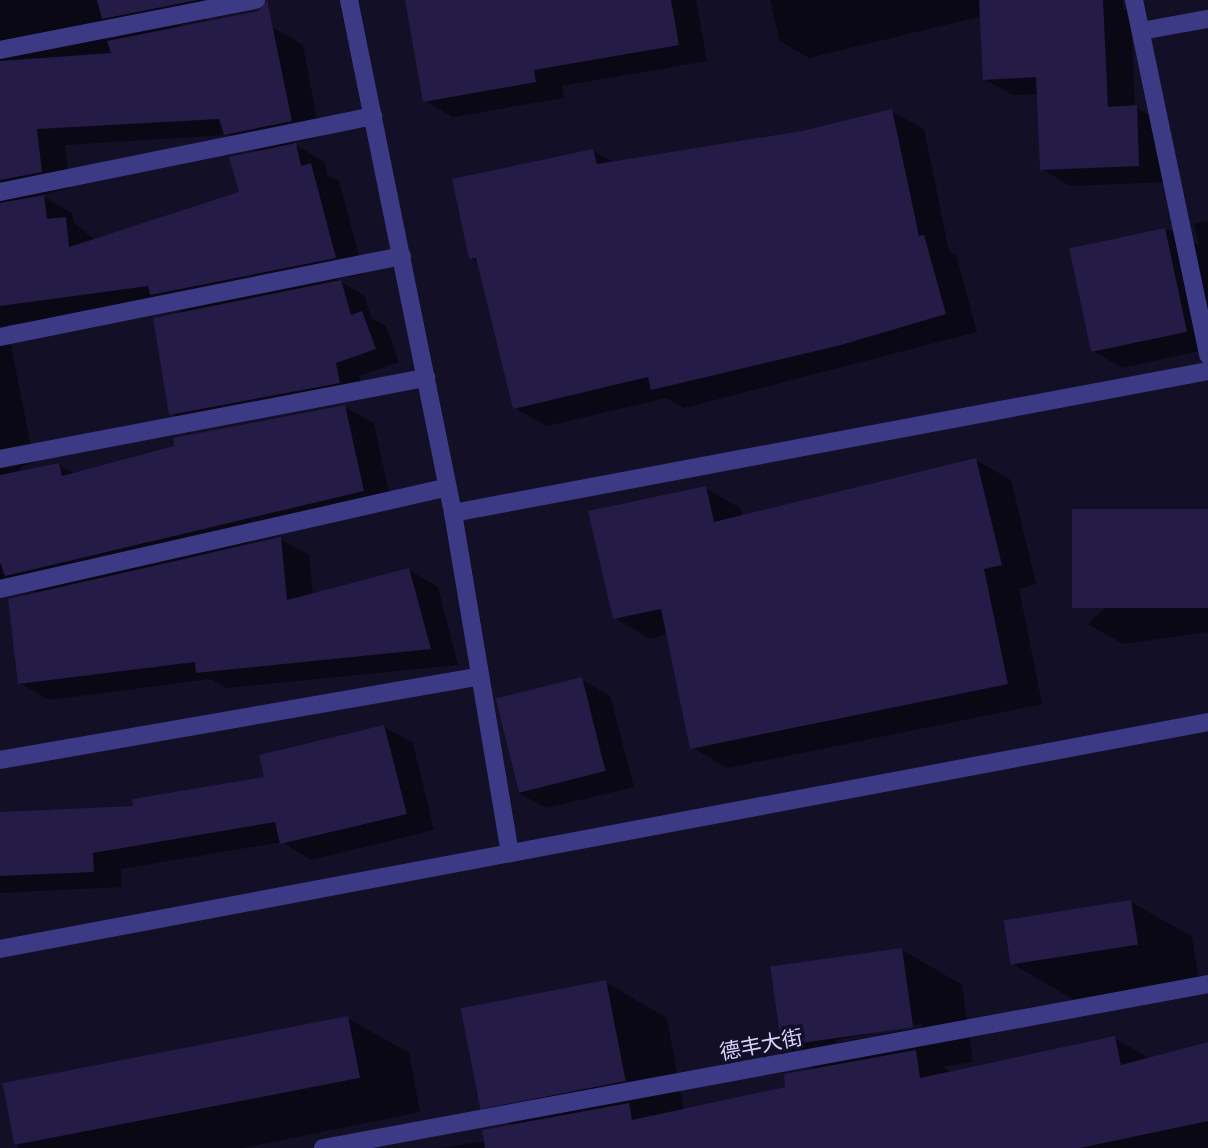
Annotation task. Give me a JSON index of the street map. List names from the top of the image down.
{
  "streets": {
    "street": ["德丰大街"]
  }
}
